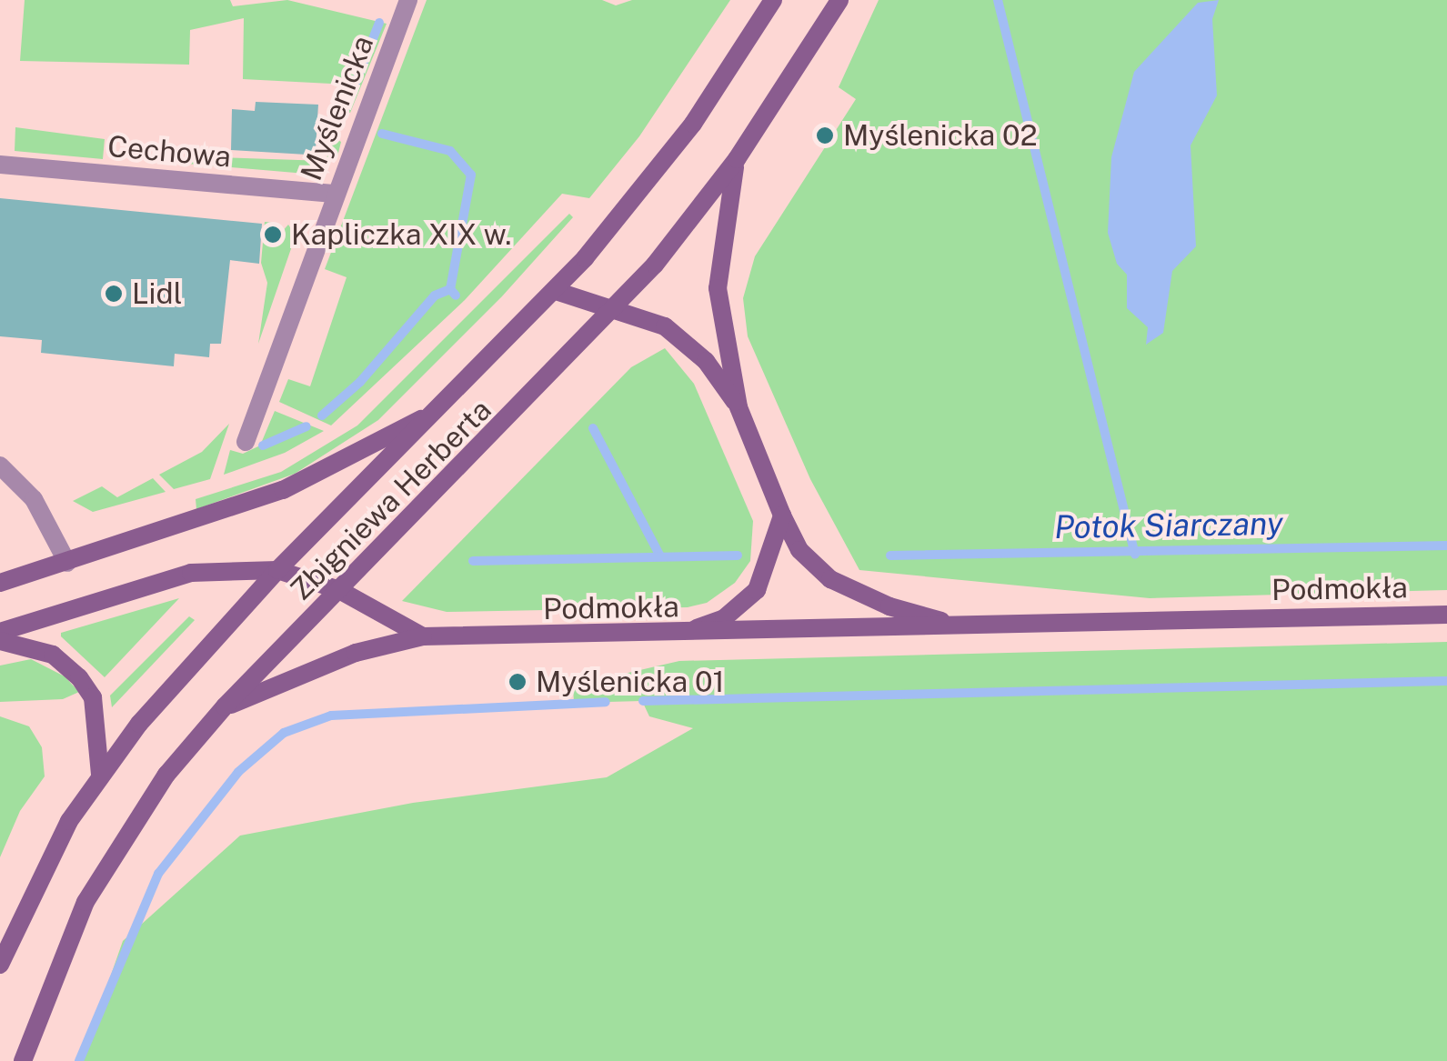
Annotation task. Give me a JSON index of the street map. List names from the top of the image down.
{
  "streets": {
    "street": [
      "Myślenicka",
      "Cechowa",
      "Zbigniewa Herberta",
      "Podmokła"
    ]
  },
  "crossings": [
    ["Myślenicka", "Cechowa"],
    ["Zbigniewa Herberta", "Podmokła"]
  ],
  "water": ["Potok Siarczany"],
  "places": [
    "Myślenicka 02",
    "Kapliczka XIX w.",
    "Lidl",
    "Myślenicka 01"
  ]
}
